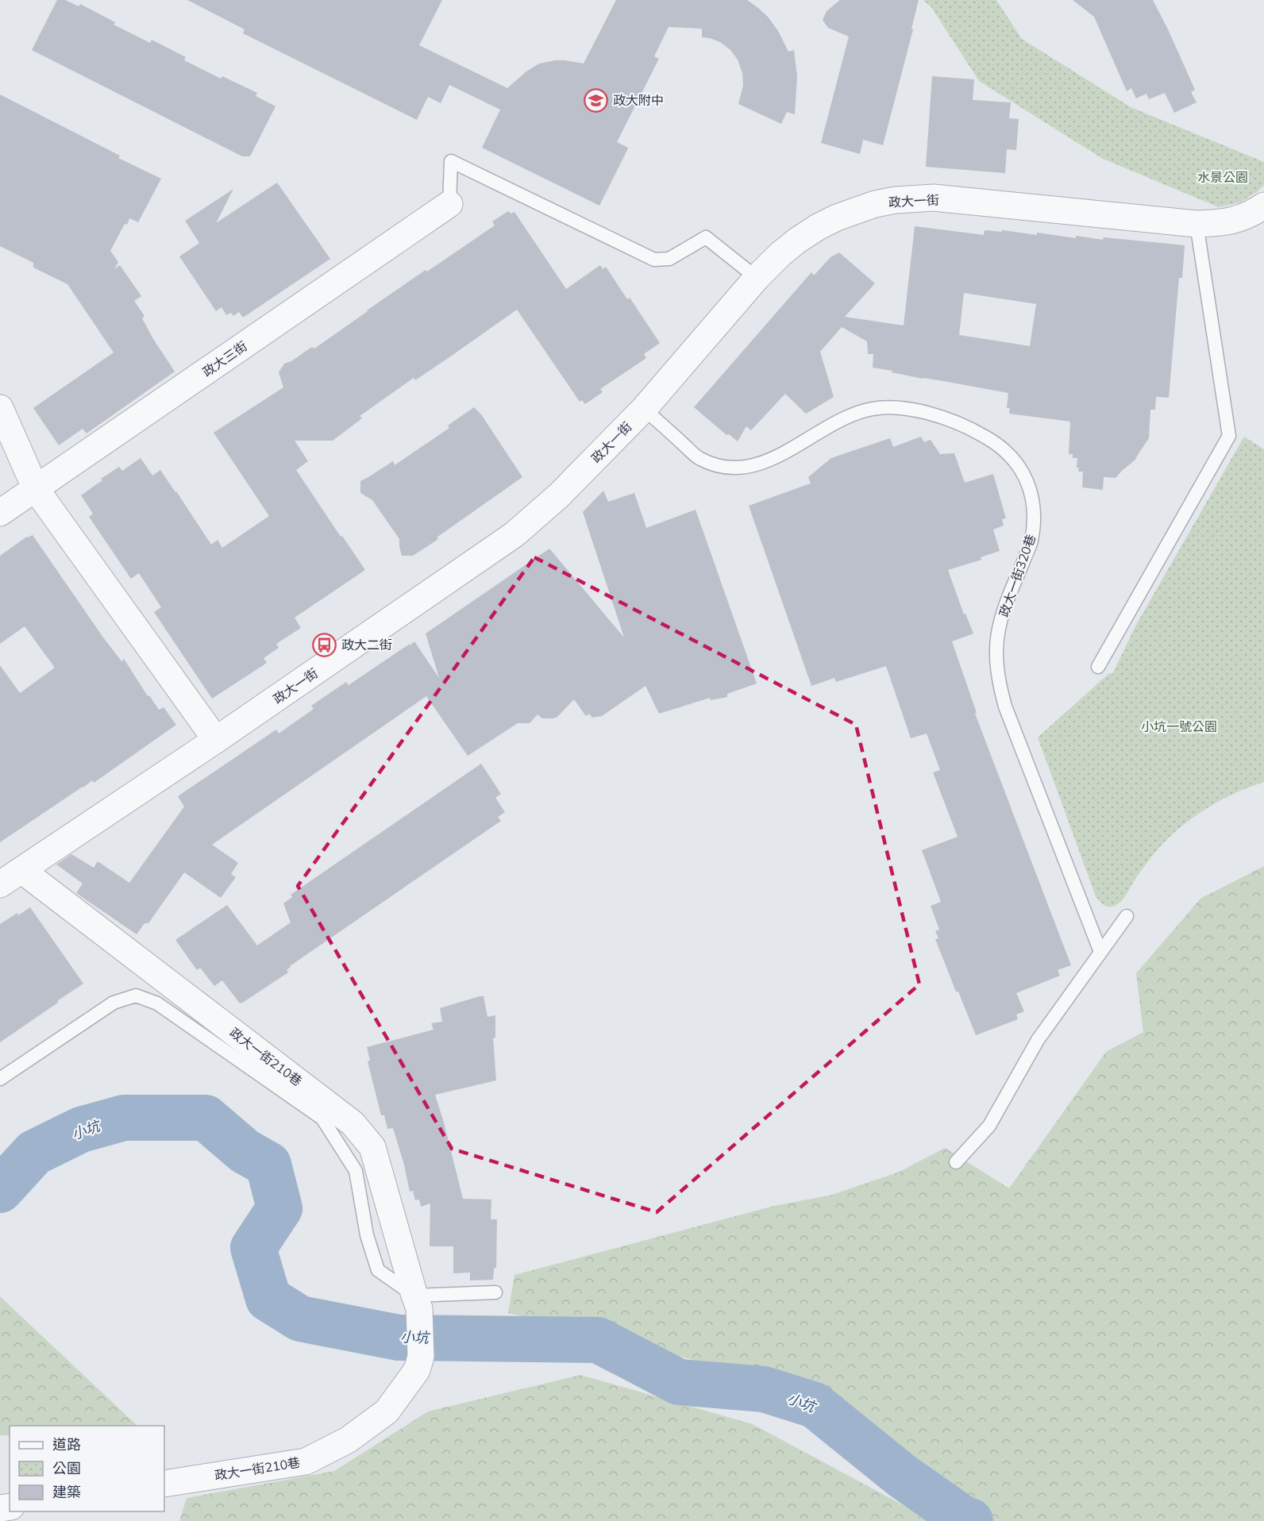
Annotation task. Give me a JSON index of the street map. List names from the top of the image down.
{
  "streets": {
    "street": ["政大一街", "政大三街", "政大一街210巷"],
    "lane": ["政大一街320巷"]
  },
  "crossings": [
    ["政大一街", "政大一街320巷"],
    ["政大一街", "政大一街210巷"]
  ],
  "water": ["小坑"],
  "parks": ["水景公園", "小坑一號公園"],
  "places": {
    "school or university": ["政大附中"],
    "bus stop": ["政大二街"]
  },
  "legend": ["道路", "公園", "建築"]
}
